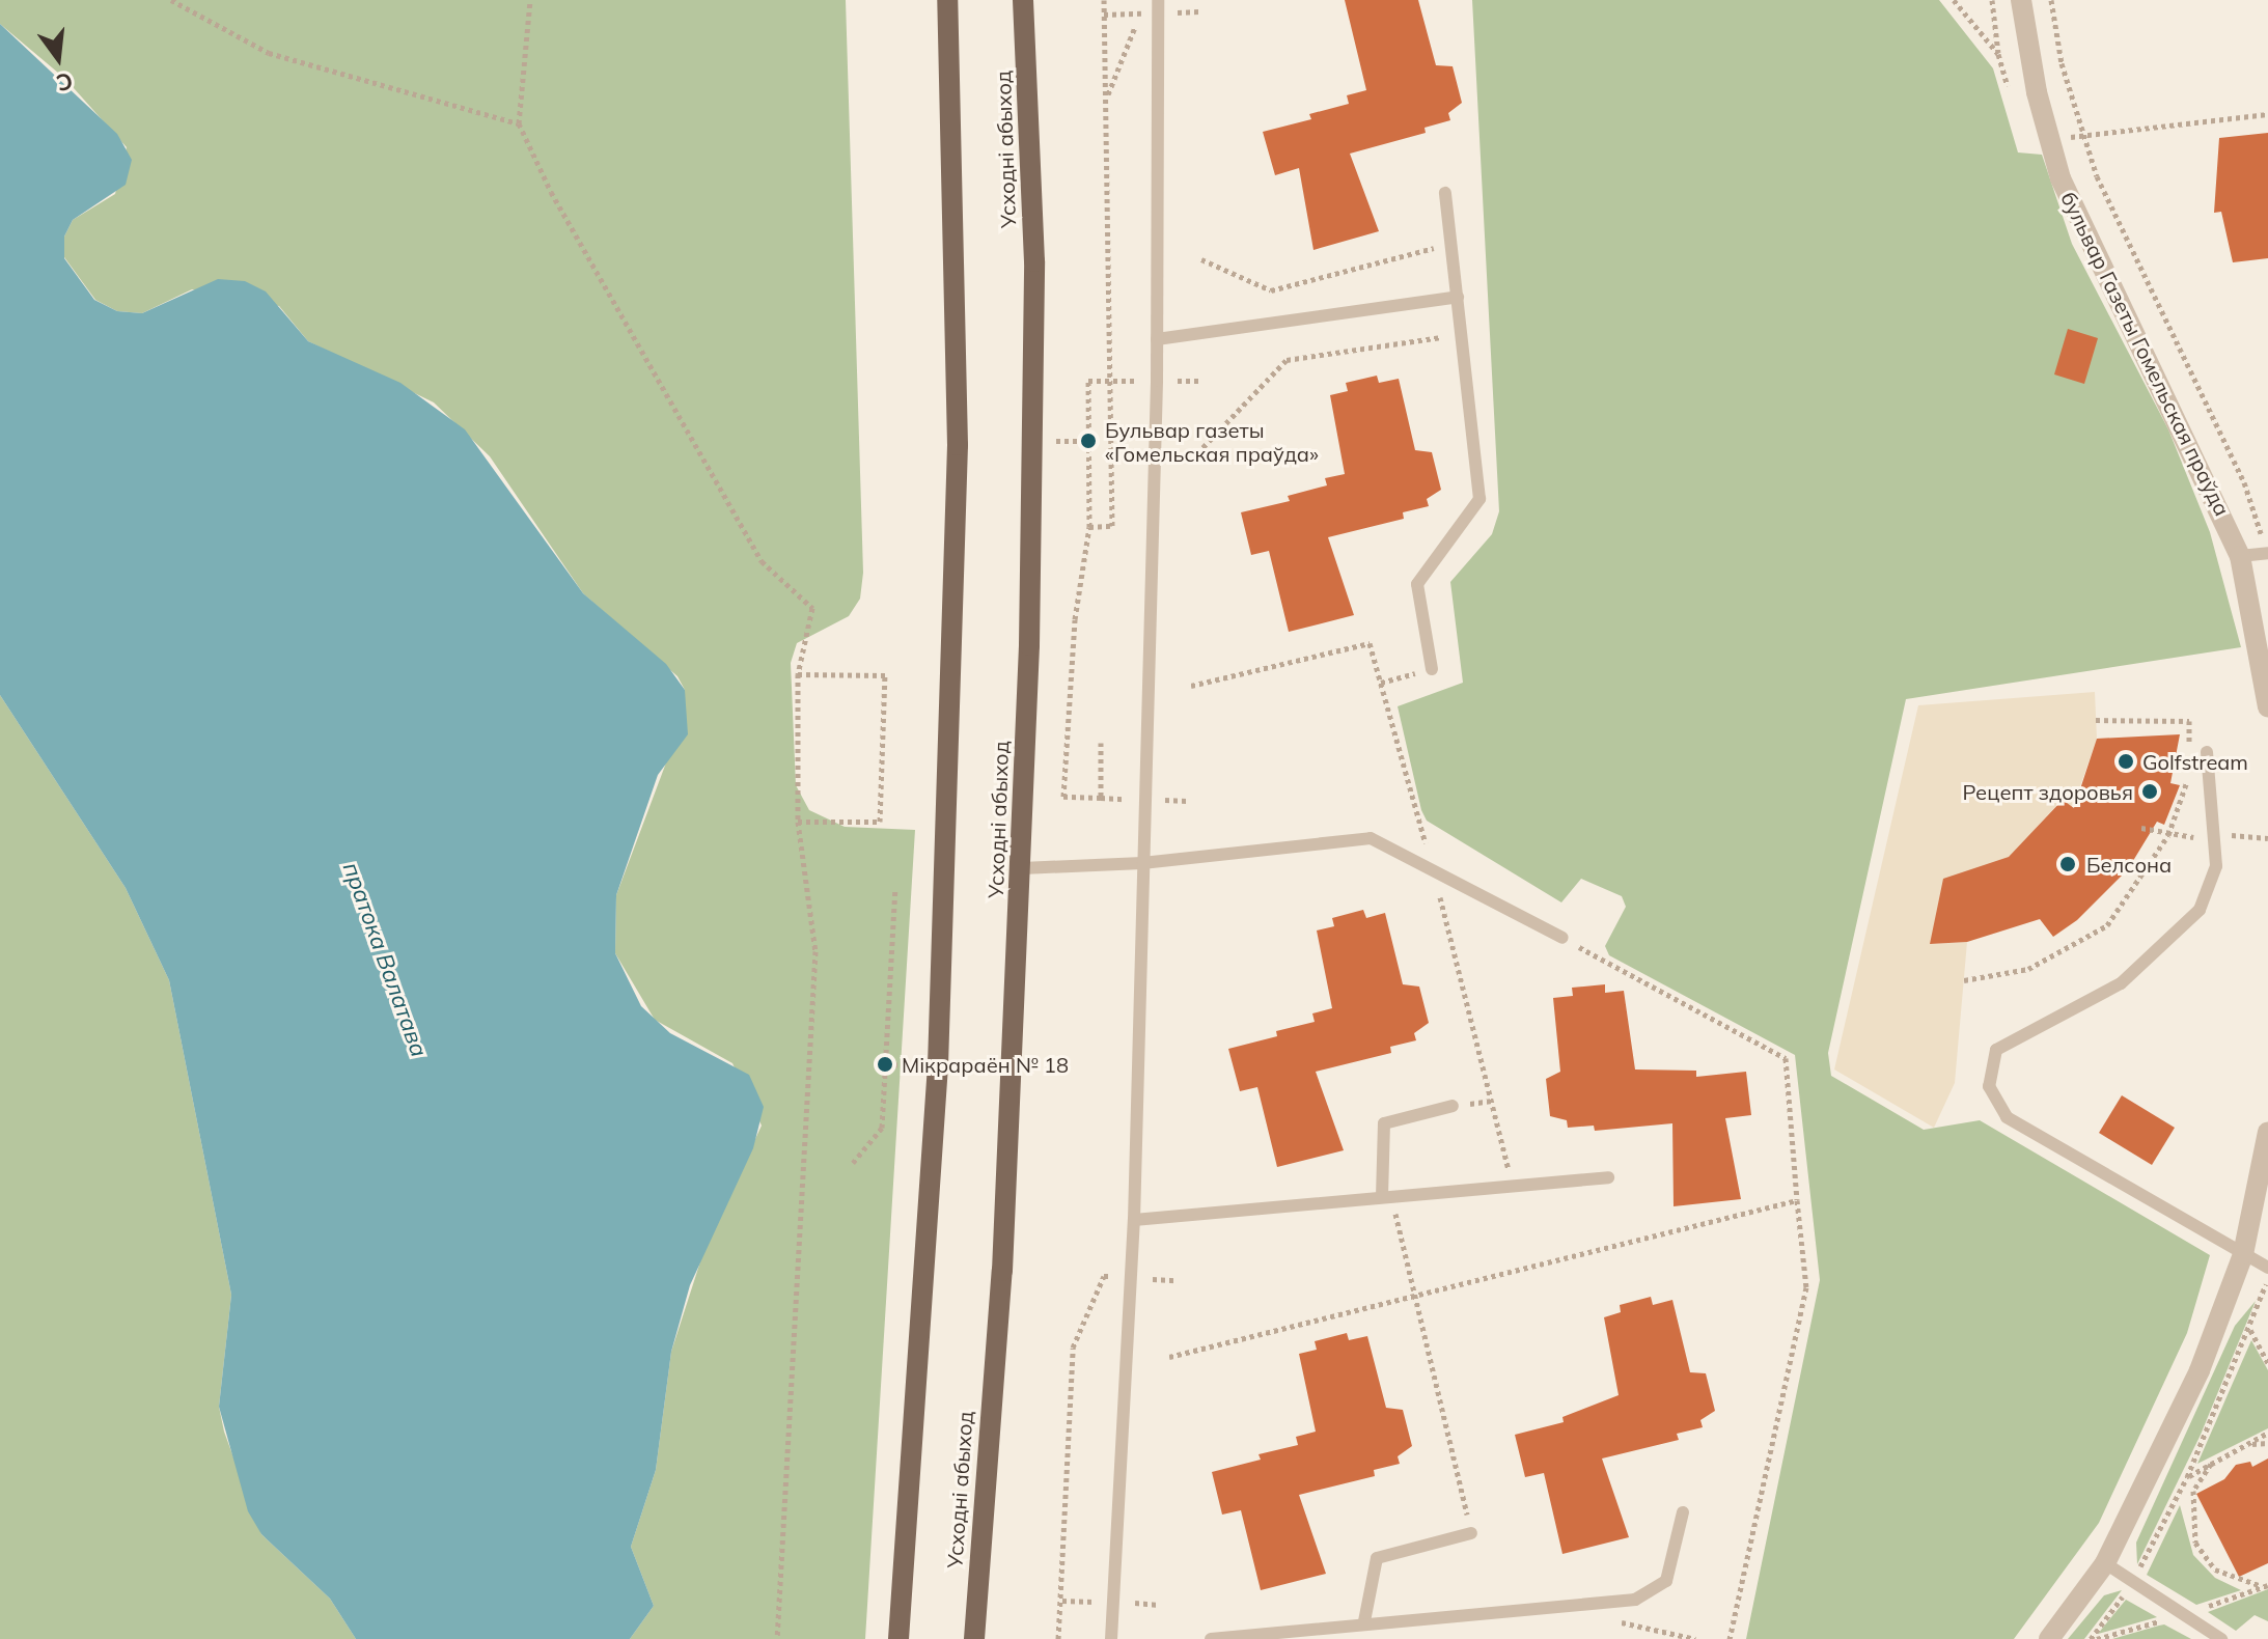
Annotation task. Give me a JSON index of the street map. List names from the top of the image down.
{
  "streets": {
    "main road": ["Усходні абыход"],
    "street": ["бульвар Газеты Гомельская праўда"]
  },
  "water": ["пратока Валатава"],
  "places": [
    "Бульвар газеты «Гомельская праўда»",
    "Golfstream",
    "Рецепт здоровья",
    "Белсона",
    "Мікрараён № 18"
  ],
  "north": "bottom"
}
